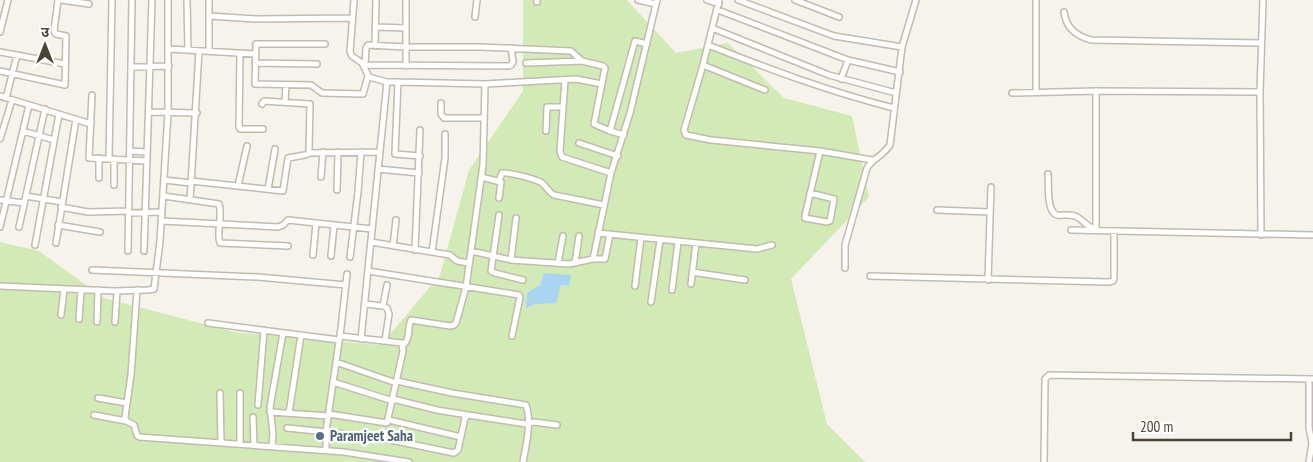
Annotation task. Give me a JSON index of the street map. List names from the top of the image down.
{
  "places": ["Paramjeet Saha"],
  "scale_bar": "200 m",
  "north": "top"
}
